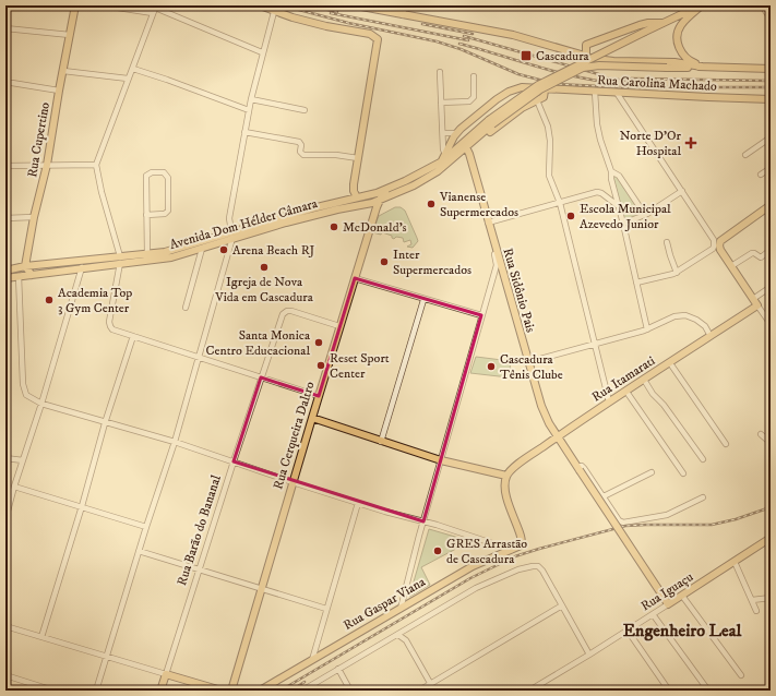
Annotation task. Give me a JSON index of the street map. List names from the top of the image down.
{
  "streets": {
    "main road": [
      "Rua Carolina Machado",
      "Rua Cupertino",
      "Avenida Dom Hélder Câmara",
      "Rua Sidônio Pais",
      "Rua Itamarati",
      "Rua Cerqueira Daltro",
      "Rua Barão do Bananal",
      "Rua Iguaçu",
      "Rua Gaspar Viana"
    ]
  },
  "crossings": [
    ["Rua Cupertino", "Avenida Dom Hélder Câmara"],
    ["Avenida Dom Hélder Câmara", "Rua Sidônio Pais"],
    ["Avenida Dom Hélder Câmara", "Rua Cerqueira Daltro"],
    ["Rua Sidônio Pais", "Rua Itamarati"],
    ["Rua Sidônio Pais", "Rua Iguaçu"],
    ["Rua Itamarati", "Rua Gaspar Viana"],
    ["Rua Cerqueira Daltro", "Rua Barão do Bananal"]
  ],
  "districts": ["Engenheiro Leal"],
  "places": {
    "transit": ["Cascadura"],
    "health": ["Norte D'Or Hospital"],
    "other": [
      "Vianense Supermercados",
      "Escola Municipal Azevedo Junior",
      "McDonald's",
      "Arena Beach RJ",
      "Inter Supermercados",
      "Igreja de Nova Vida em Cascadura",
      "Academia Top 3 Gym Center",
      "Santa Monica Centro Educacional",
      "Reset Sport Center",
      "Cascadura Tênis Clube",
      "GRES Arrastão de Cascadura"
    ]
  }
}
